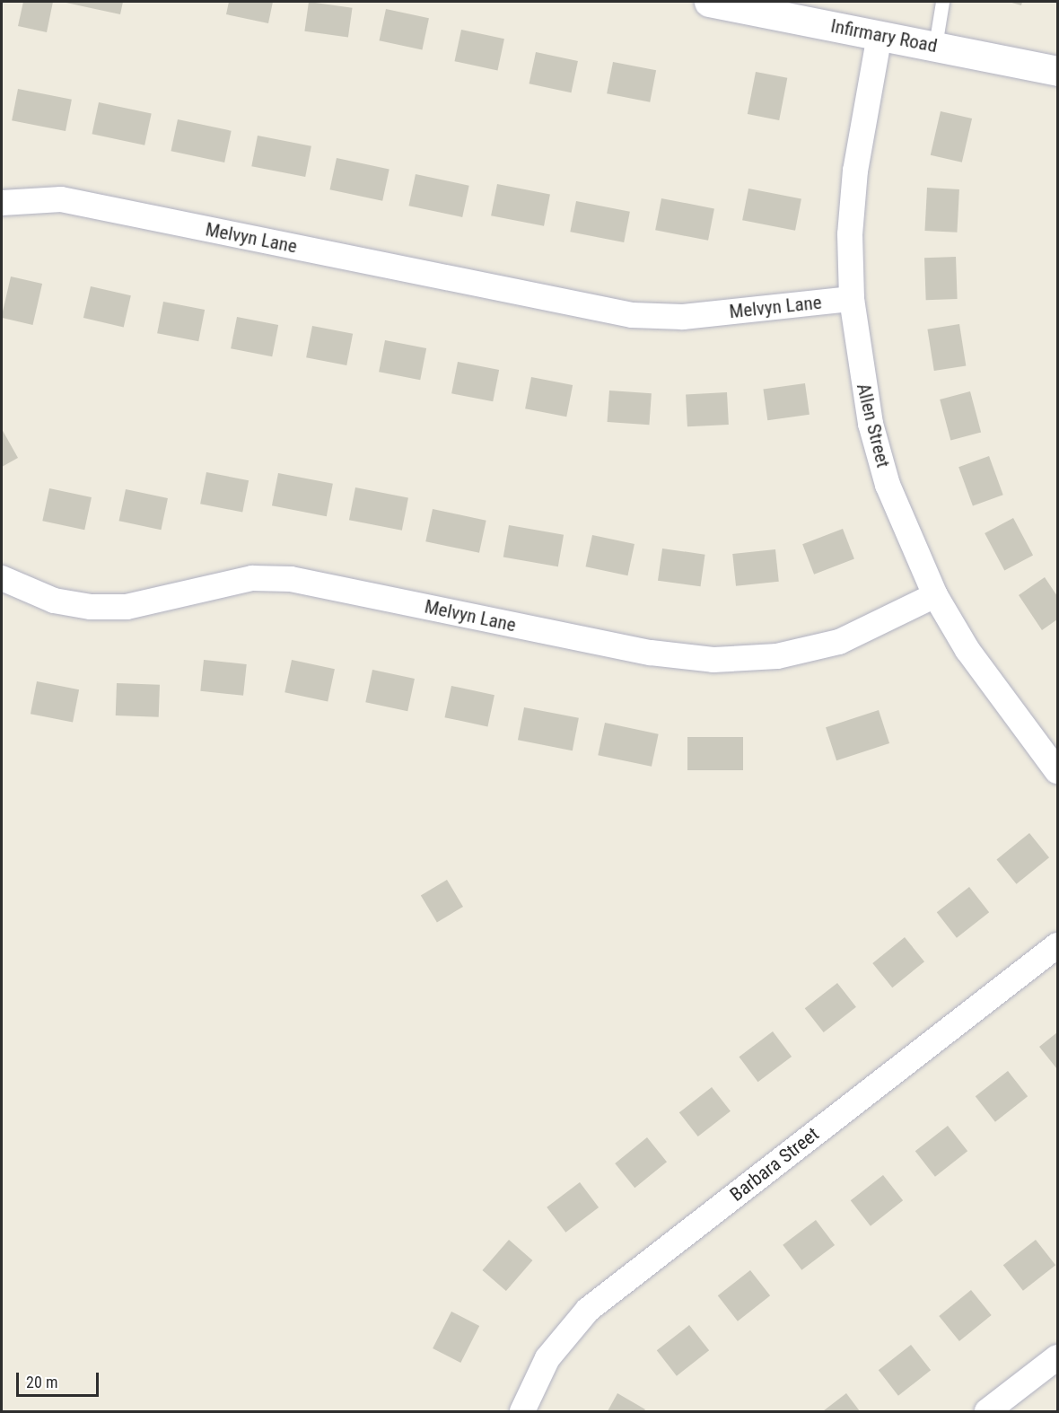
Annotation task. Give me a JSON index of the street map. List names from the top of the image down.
{
  "streets": {
    "street": [
      "Infirmary Road",
      "Melvyn Lane",
      "Allen Street",
      "Barbara Street"
    ]
  },
  "crossings": [
    ["Infirmary Road", "Allen Street"],
    ["Melvyn Lane", "Allen Street"]
  ],
  "scale_bar": "20 m"
}
